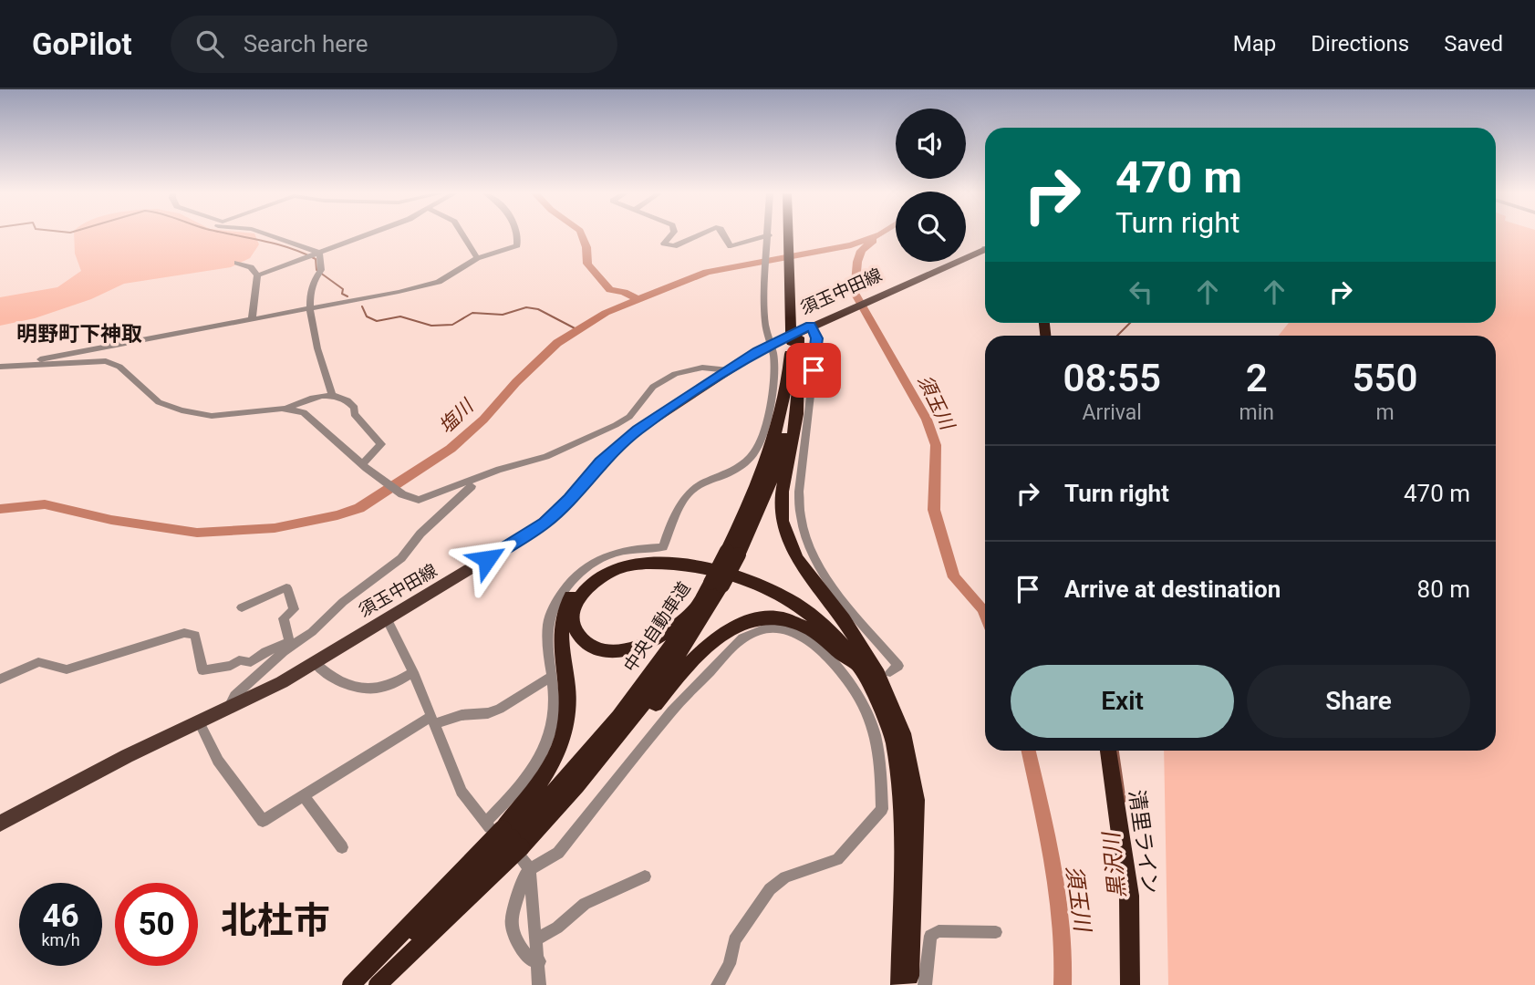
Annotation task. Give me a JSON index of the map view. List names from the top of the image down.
{
  "streets": {
    "highway": ["中央自動車道", "清里ライン"],
    "main road": ["須玉中田線"]
  },
  "crossings": [
    ["須玉中田線", "中央自動車道"]
  ],
  "districts": ["明野町下神取", "北杜市"],
  "water": ["須玉川", "塩川", "黒沢川"],
  "page": {
    "header": "GoPilot",
    "search": "Search here",
    "nav": ["Map", "Directions", "Saved"],
    "turn": ["470 m", "Turn right"],
    "eta": [
      "08:55",
      "Arrival",
      "2",
      "min",
      "550",
      "m"
    ],
    "list": [
      {
        "name": "Turn right",
        "value": "470 m"
      },
      {
        "name": "Arrive at destination",
        "value": "80 m"
      }
    ],
    "buttons": ["Exit", "Share"],
    "speed": "46 km/h",
    "limit": "50"
  }
}
